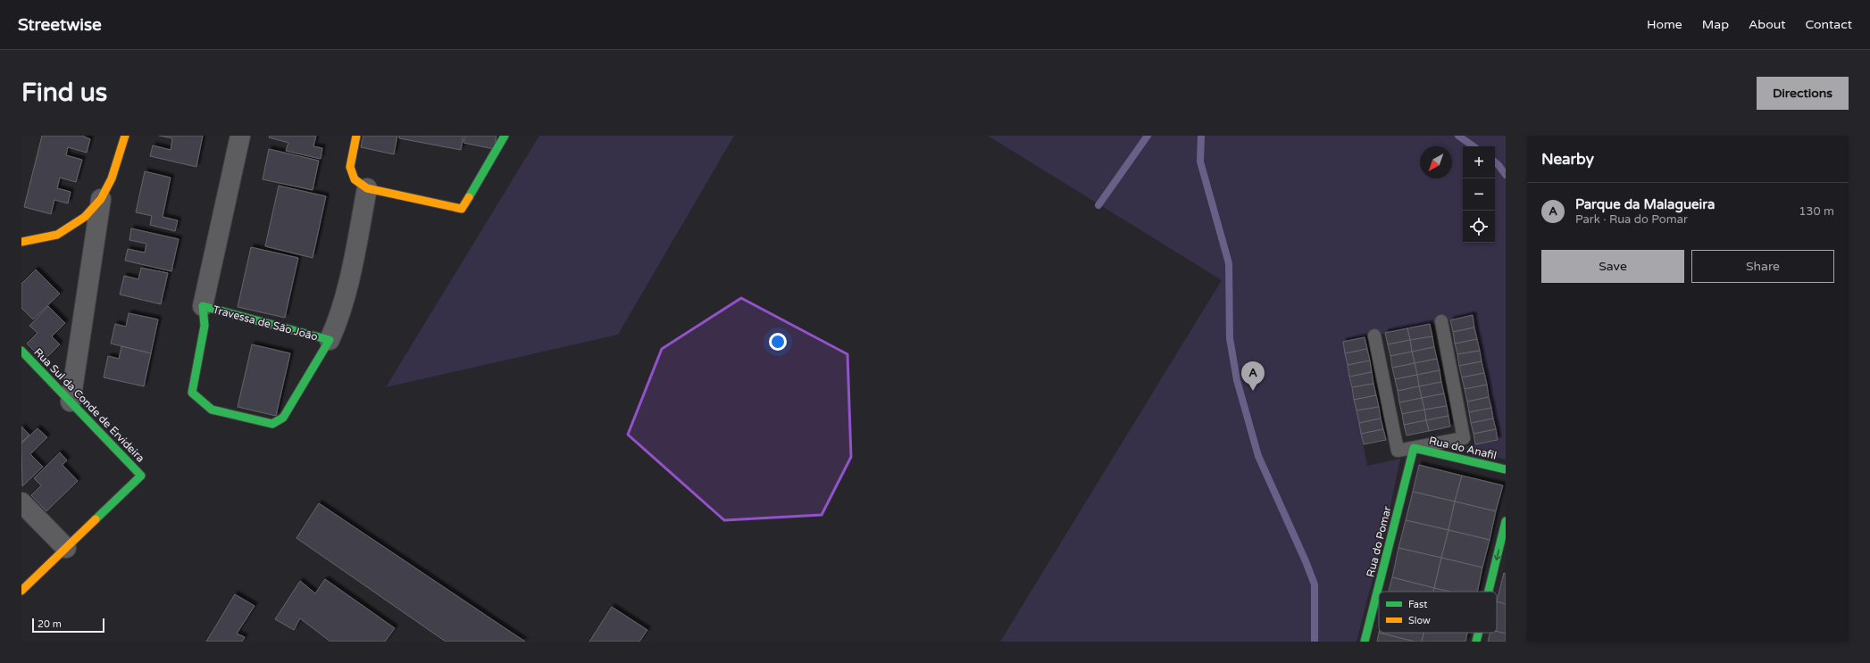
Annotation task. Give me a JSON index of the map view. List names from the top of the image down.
{
  "streets": {
    "street": [
      "Travessa de São João",
      "Rua Sul da Conde de Ervideira",
      "Rua do Anafil",
      "Rua do Pomar"
    ]
  },
  "crossings": [
    ["Rua do Anafil", "Rua do Pomar"]
  ],
  "legend": ["Fast", "Slow"],
  "scale_bar": "20 m",
  "north": "bottom left",
  "page": {
    "header": "Streetwise",
    "nav": [
      "Home",
      "Map",
      "About",
      "Contact"
    ],
    "buttons": [
      "Directions",
      ["Save", "Share"]
    ],
    "title": "Find us",
    "heading": "Nearby",
    "map_buttons": ["+", "−"],
    "list": [
      {
        "mark": "A",
        "name": "Parque da Malagueira",
        "note": "Park · Rua do Pomar",
        "value": "130 m"
      }
    ],
    "pins": "A",
    "scale": "20 m"
  }
}
